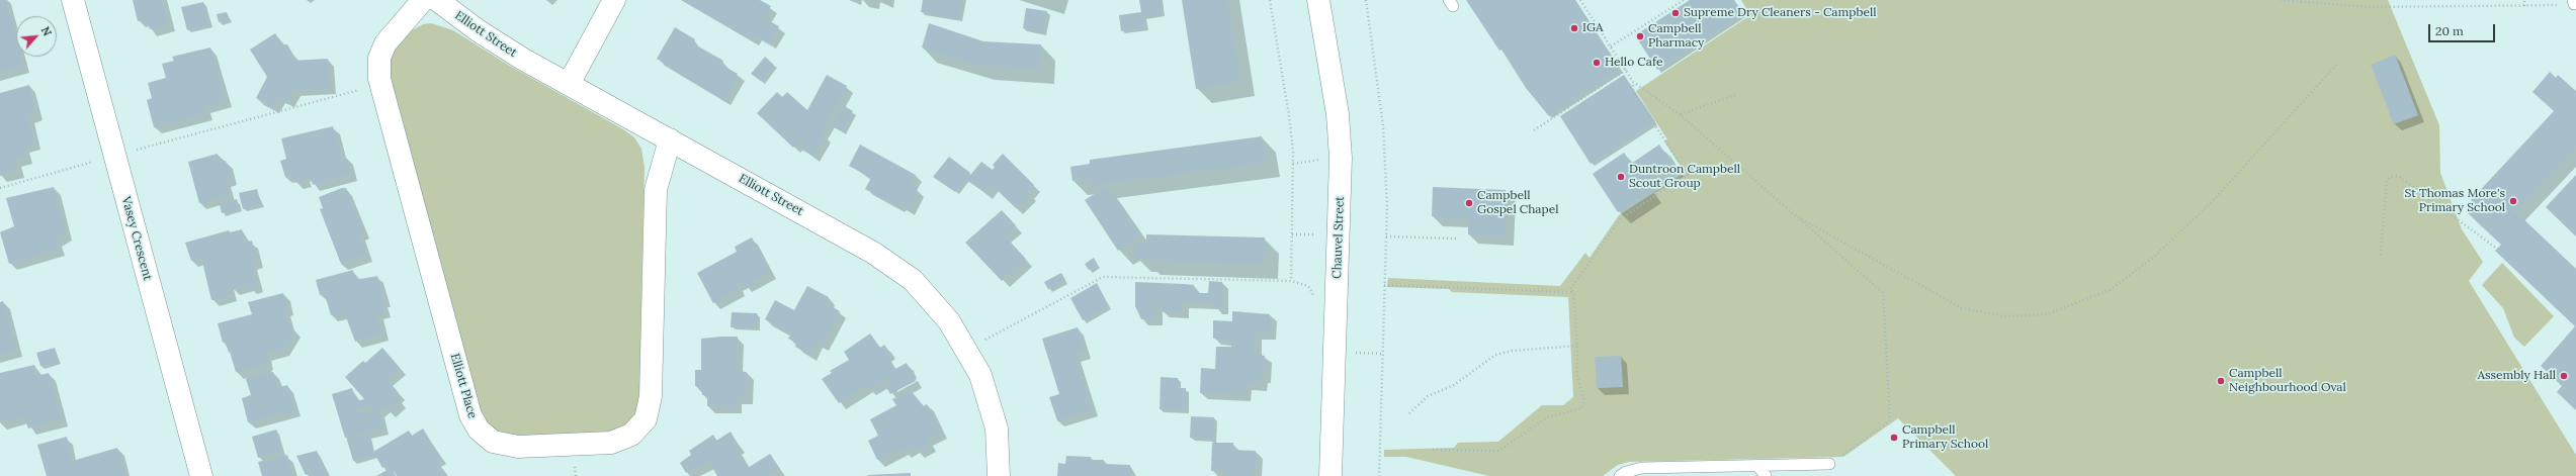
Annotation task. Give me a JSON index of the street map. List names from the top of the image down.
{
  "streets": {
    "street": [
      "Elliott Street",
      "Chauvel Street",
      "Vasey Crescent",
      "Elliott Place"
    ]
  },
  "crossings": [
    ["Elliott Street", "Elliott Place"]
  ],
  "places": [
    "Supreme Dry Cleaners - Campbell",
    "IGA",
    "Campbell Pharmacy",
    "Hello Cafe",
    "Duntroon Campbell Scout Group",
    "St Thomas More's Primary School",
    "Campbell Gospel Chapel",
    "Assembly Hall",
    "Campbell Neighbourhood Oval",
    "Campbell Primary School"
  ],
  "scale_bar": "20 m",
  "north": "top right"
}
